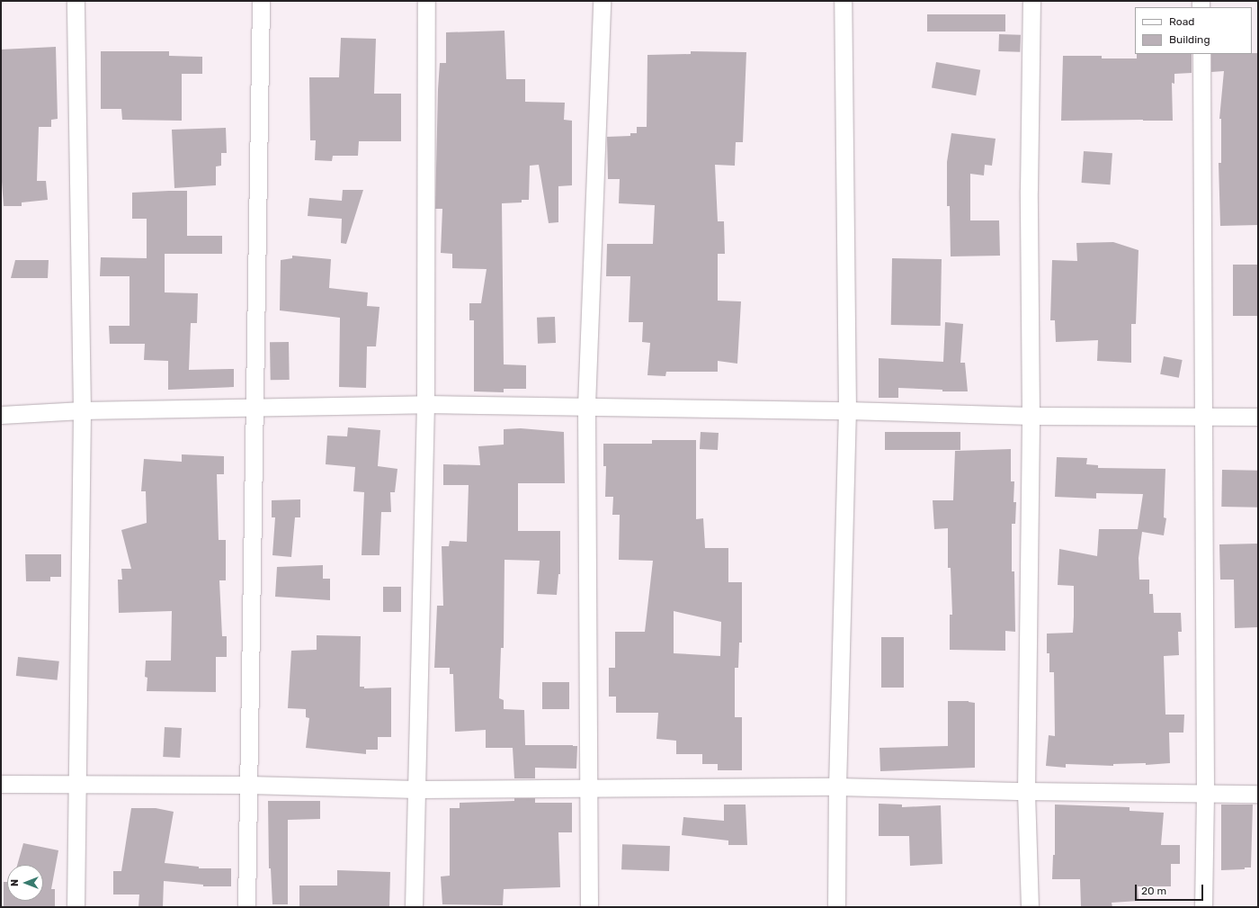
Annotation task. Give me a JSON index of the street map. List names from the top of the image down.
{
  "legend": ["Road", "Building"],
  "scale_bar": "20 m",
  "north": "left"
}
